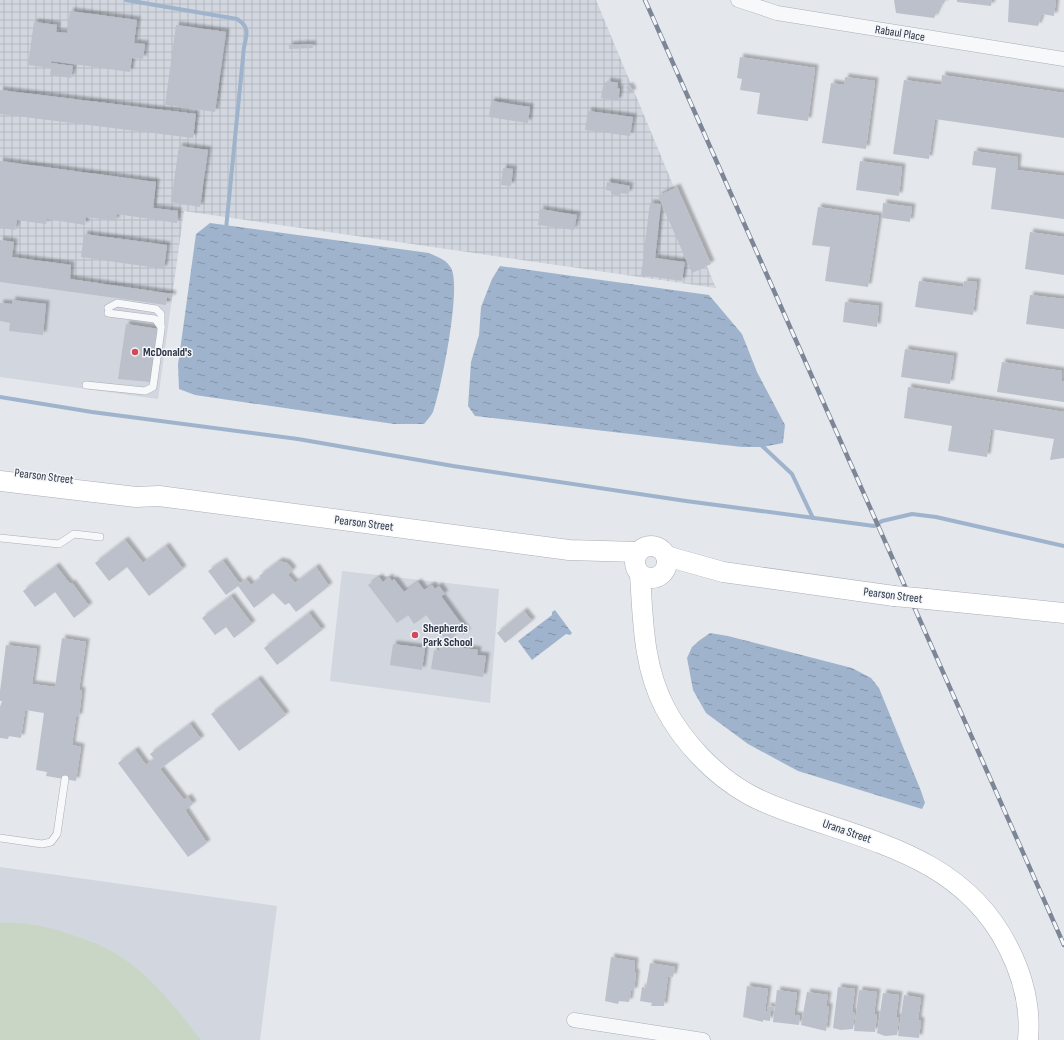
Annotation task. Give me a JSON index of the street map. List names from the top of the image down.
{
  "streets": {
    "main road": ["Pearson Street", "Urana Street"],
    "street": ["Rabaul Place"]
  },
  "crossings": [
    ["Pearson Street", "Urana Street"]
  ],
  "places": ["McDonald's", "Shepherds Park School"]
}
